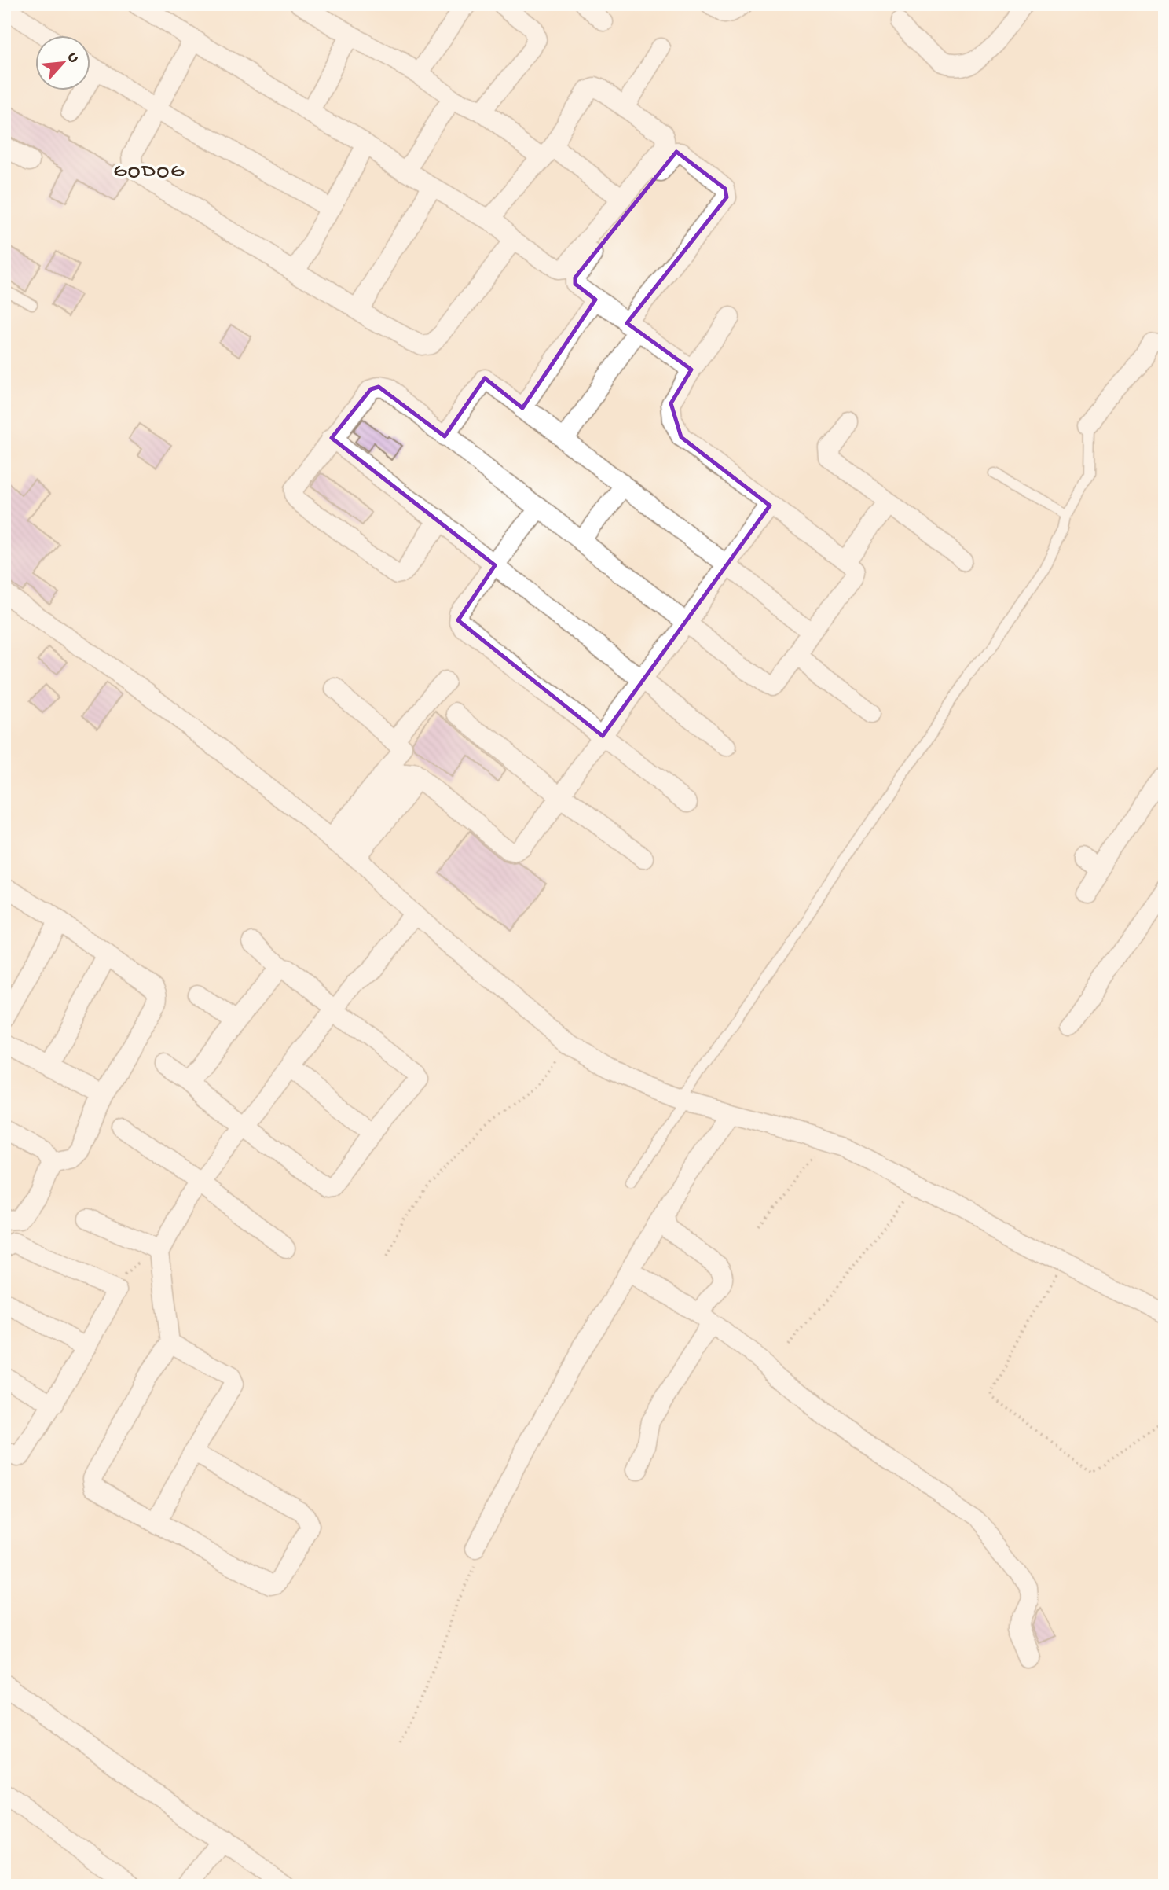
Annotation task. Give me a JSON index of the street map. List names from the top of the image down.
{
  "districts": ["GODOG"],
  "north": "top right"
}
